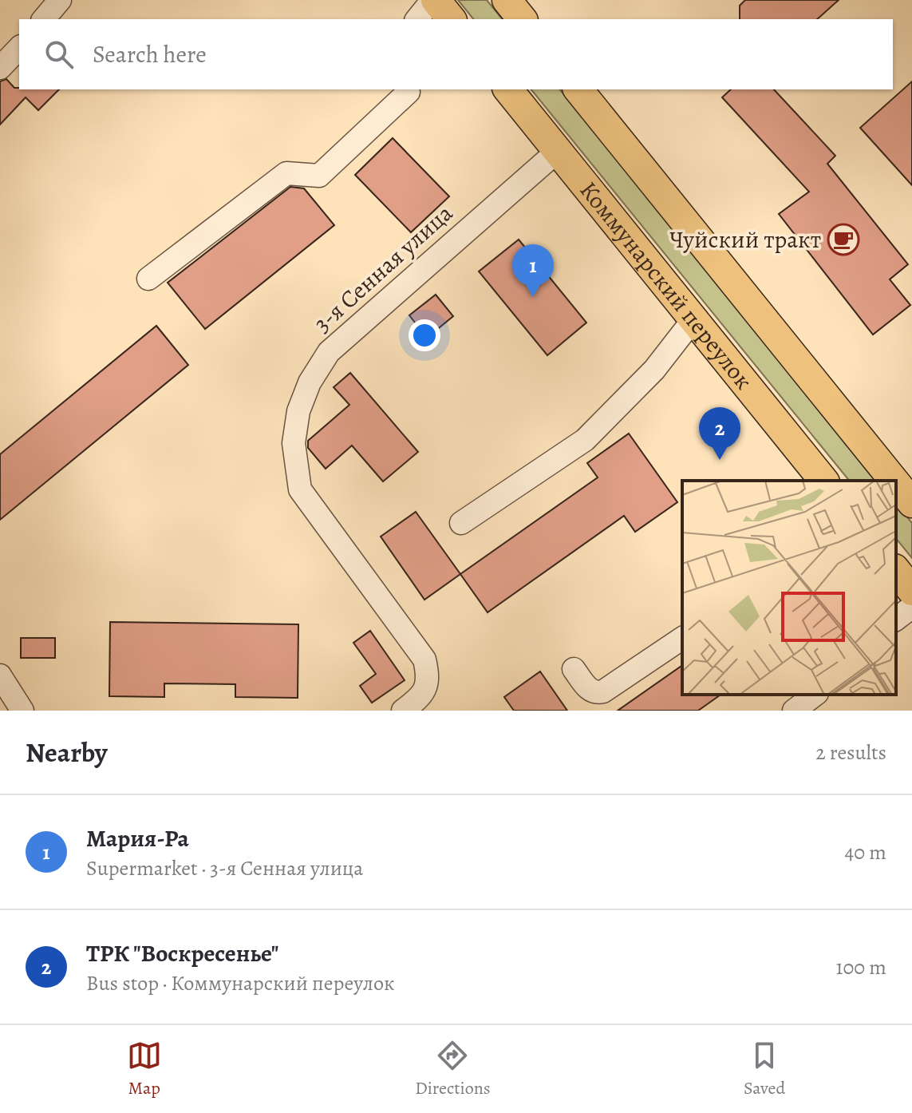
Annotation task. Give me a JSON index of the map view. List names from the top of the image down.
{
  "streets": {
    "main road": ["Коммунарский переулок"],
    "street": ["3-я Сенная улица"]
  },
  "crossings": [
    ["3-я Сенная улица", "Коммунарский переулок"]
  ],
  "places": {
    "cafe": ["Чуйский тракт"]
  },
  "page": {
    "search": "Search here",
    "pins": ["1", "2"],
    "heading": ["Nearby", "2 results"],
    "list": [
      {
        "mark": "1",
        "name": "Мария-Ра",
        "note": "Supermarket · 3-я Сенная улица",
        "value": "40 m"
      },
      {
        "mark": "2",
        "name": "ТРК \"Воскресенье\"",
        "note": "Bus stop · Коммунарский переулок",
        "value": "100 m"
      }
    ],
    "nav": ["Map", "Directions", "Saved"]
  }
}
